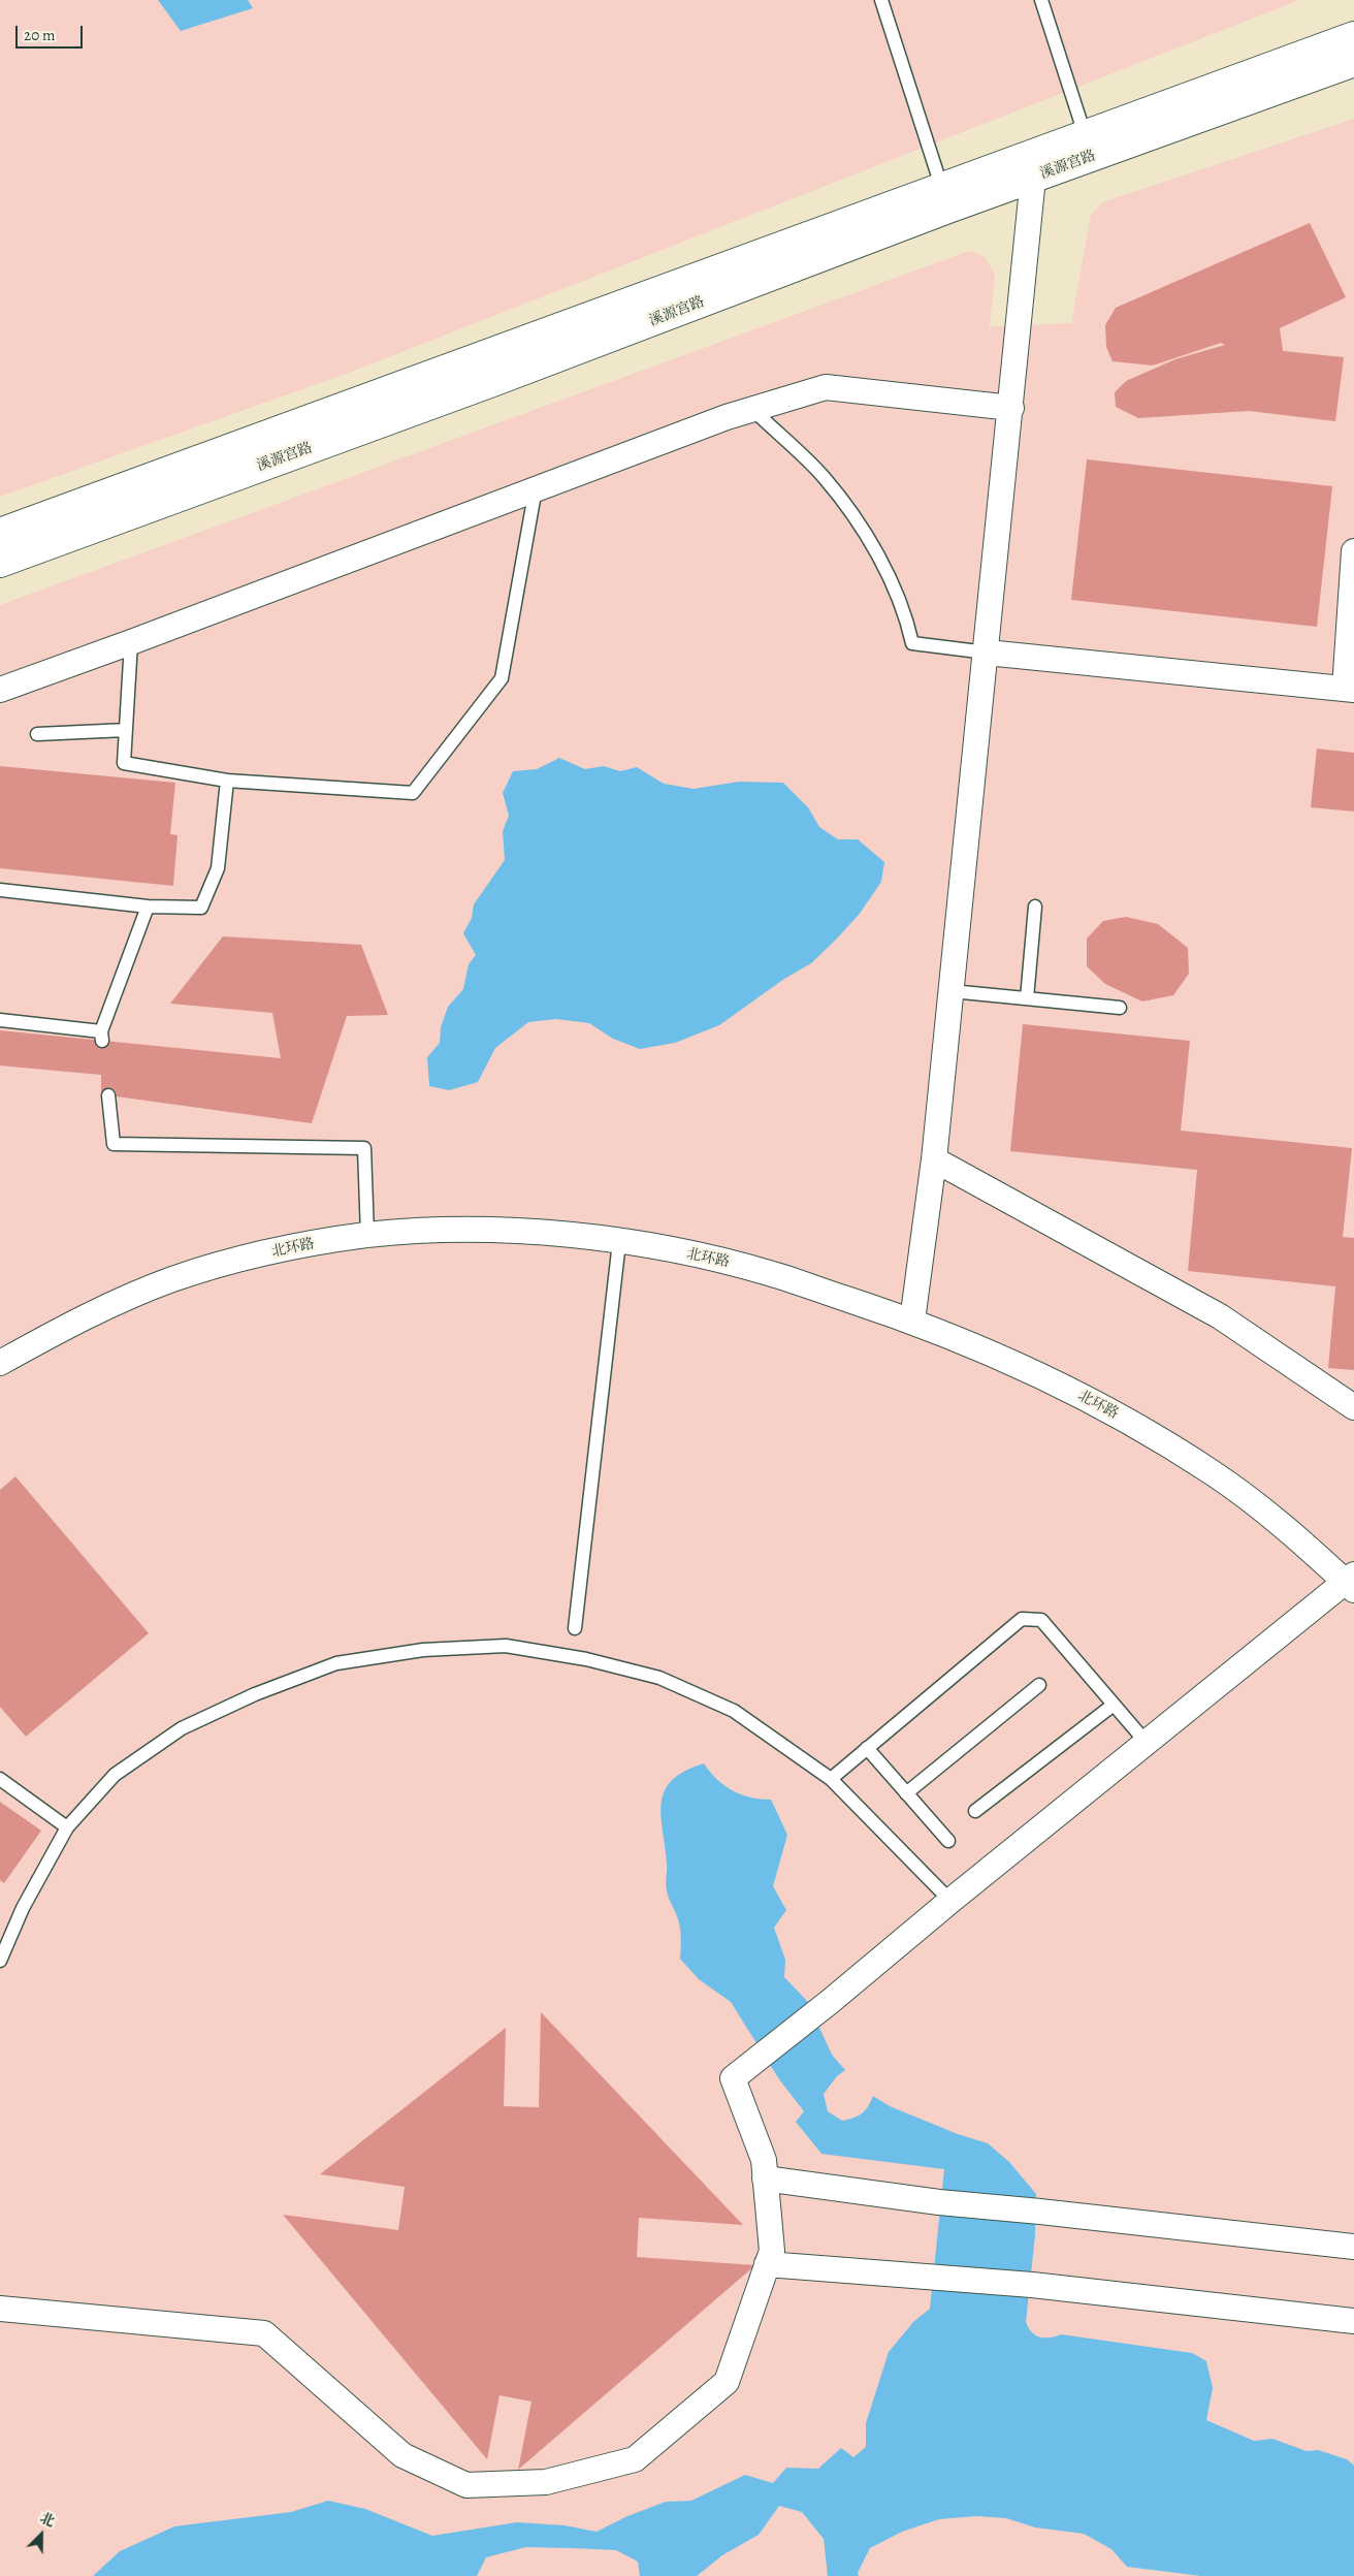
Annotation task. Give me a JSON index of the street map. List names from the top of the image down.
{
  "streets": {
    "main road": ["溪源宫路"],
    "street": ["北环路"]
  },
  "scale_bar": "20 m",
  "north": "top right"
}
